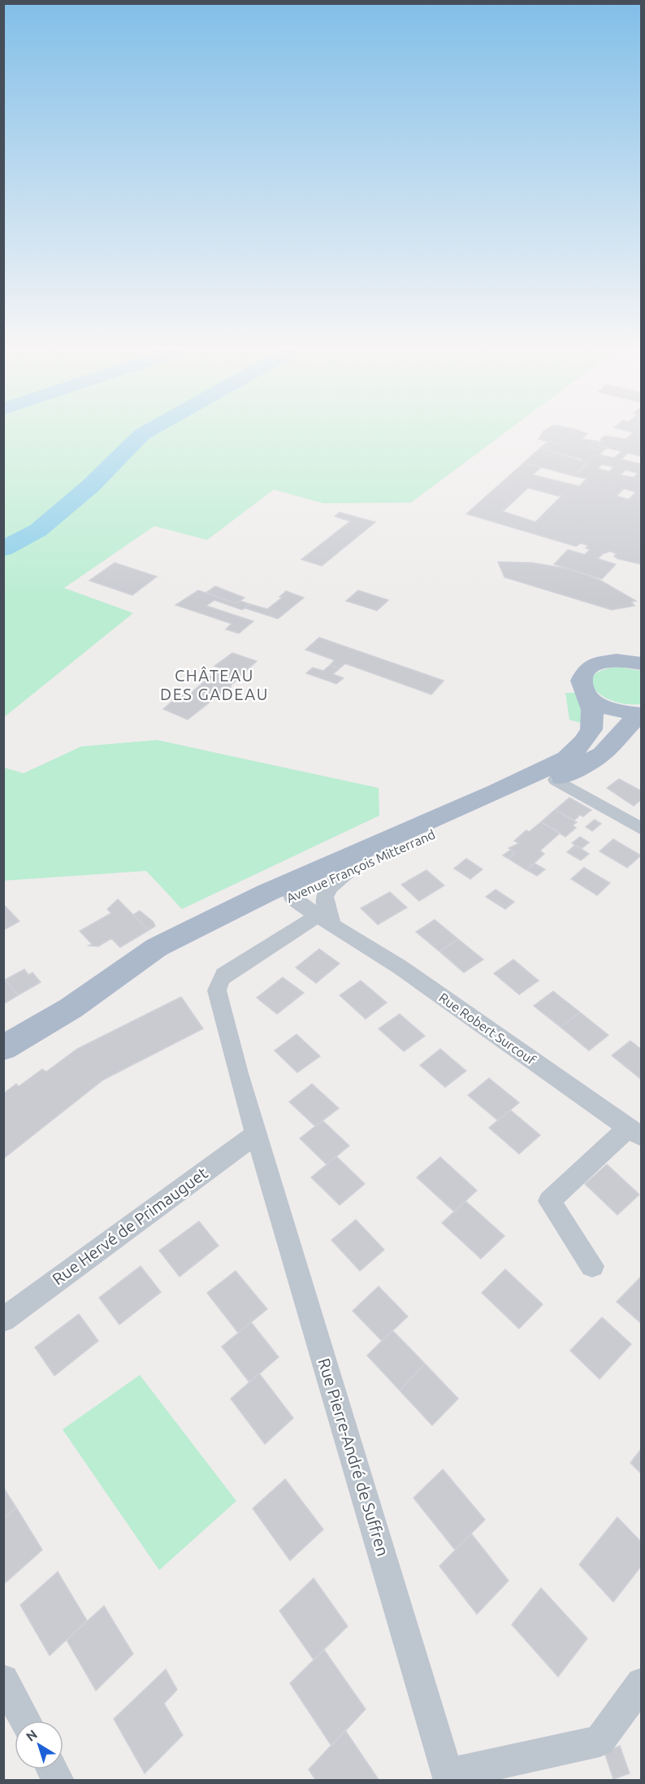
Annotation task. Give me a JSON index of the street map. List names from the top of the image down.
{
  "streets": {
    "main road": ["Avenue François Mitterrand"],
    "street": ["Rue Robert Surcouf", "Rue Hervé de Primauguet", "Rue Pierre-André de Suffren"]
  },
  "crossings": [
    ["Avenue François Mitterrand", "Rue Robert Surcouf"],
    ["Rue Robert Surcouf", "Rue Pierre-André de Suffren"],
    ["Rue Hervé de Primauguet", "Rue Pierre-André de Suffren"]
  ],
  "districts": ["CHÂTEAU DES GADEAU"],
  "north": "top left"
}
